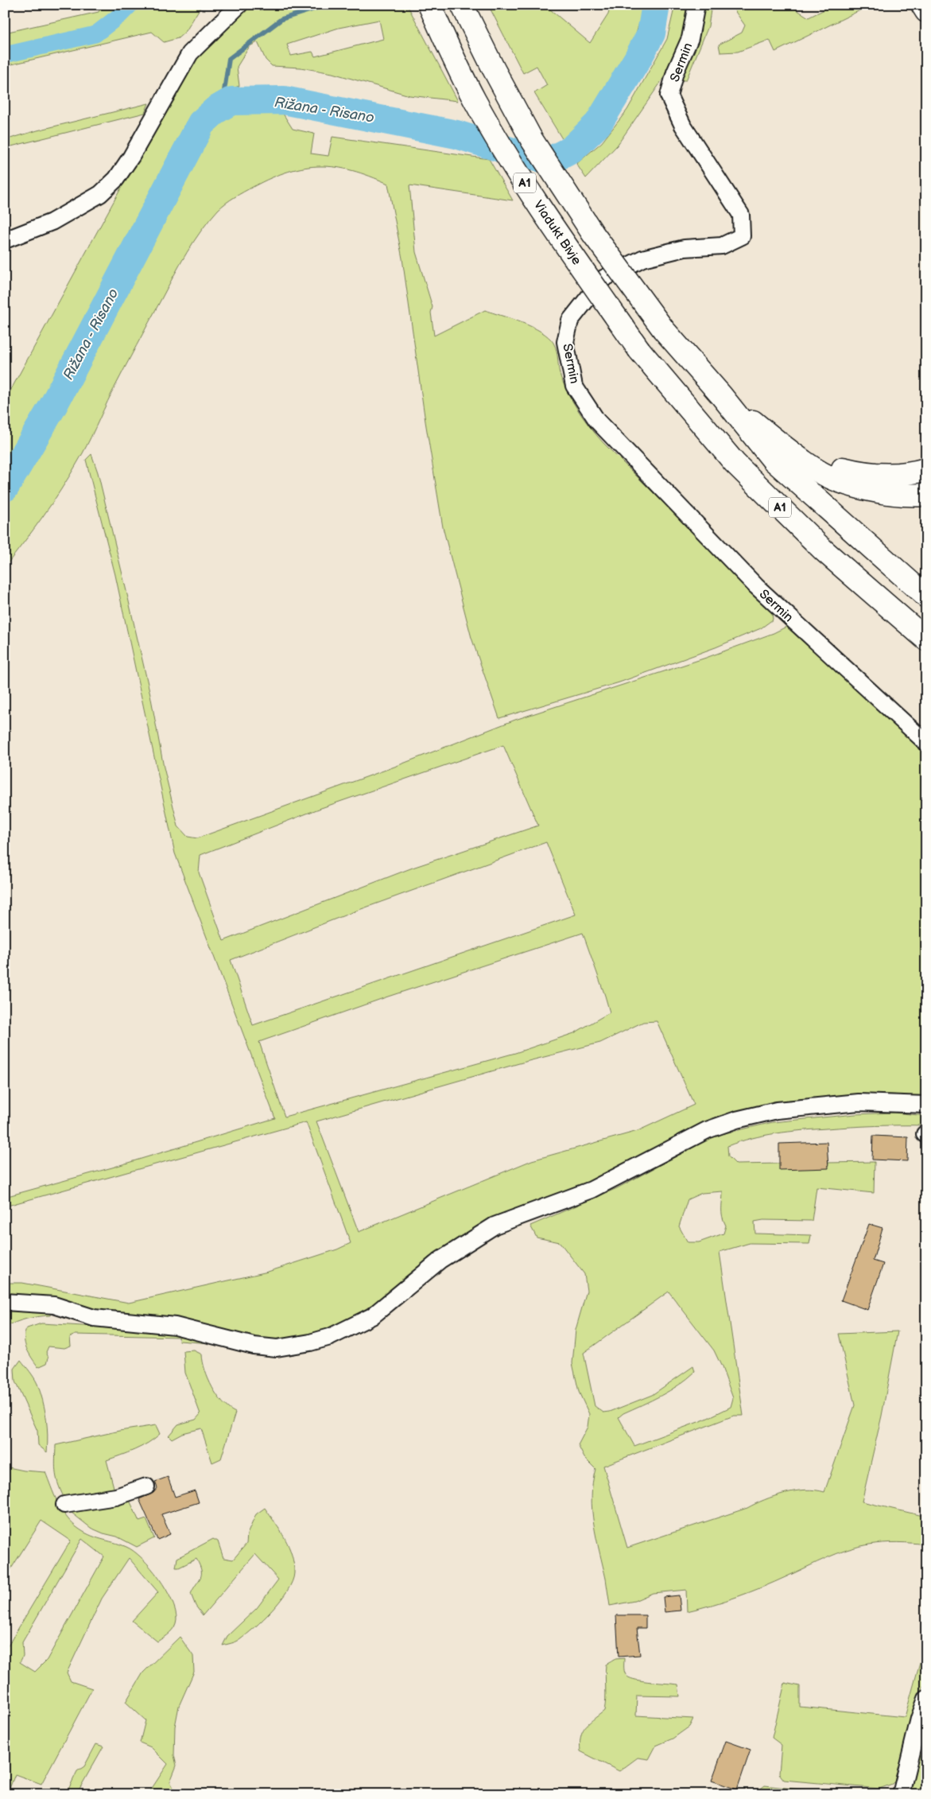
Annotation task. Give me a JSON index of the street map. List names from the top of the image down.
{
  "streets": {
    "highway": ["A1", "Viadukt Bivje"],
    "street": ["Sermin"]
  },
  "water": ["Rižana - Risano"]
}
